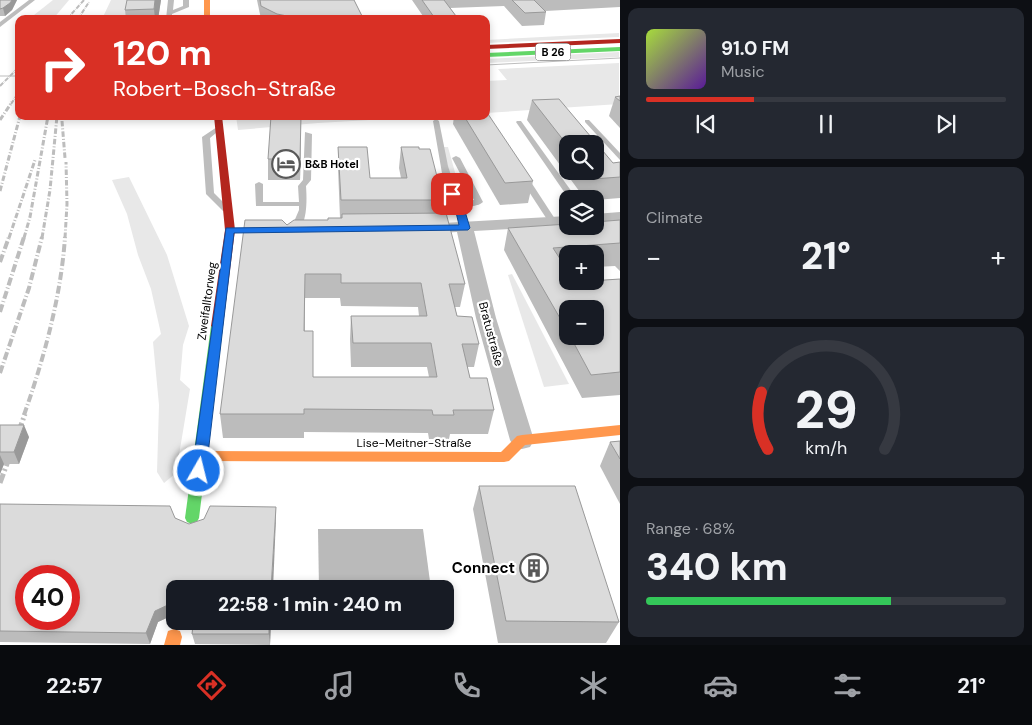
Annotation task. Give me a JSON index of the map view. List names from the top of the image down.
{
  "streets": {
    "street": [
      "B 26",
      "Zweifalltorweg",
      "Bratustraße",
      "Lise-Meitner-Straße"
    ]
  },
  "crossings": [
    ["Zweifalltorweg", "Lise-Meitner-Straße"],
    ["Bratustraße", "Lise-Meitner-Straße"]
  ],
  "places": {
    "hotel": ["B&B Hotel"],
    "building": ["Connect"]
  },
  "page": {
    "turn": ["120 m", "Robert-Bosch-Straße"],
    "song": ["91.0 FM", "Music"],
    "map_buttons": ["+", "−"],
    "tile": [
      "Climate",
      ["Range · 68%", "340 km"]
    ],
    "heat": ["−", "21°", "+"],
    "limit": "40",
    "trip": "22:58 · 1 min · 240 m",
    "tabs": ["22:57", "21°"],
    "gauge": ["29", "km/h"]
  }
}
